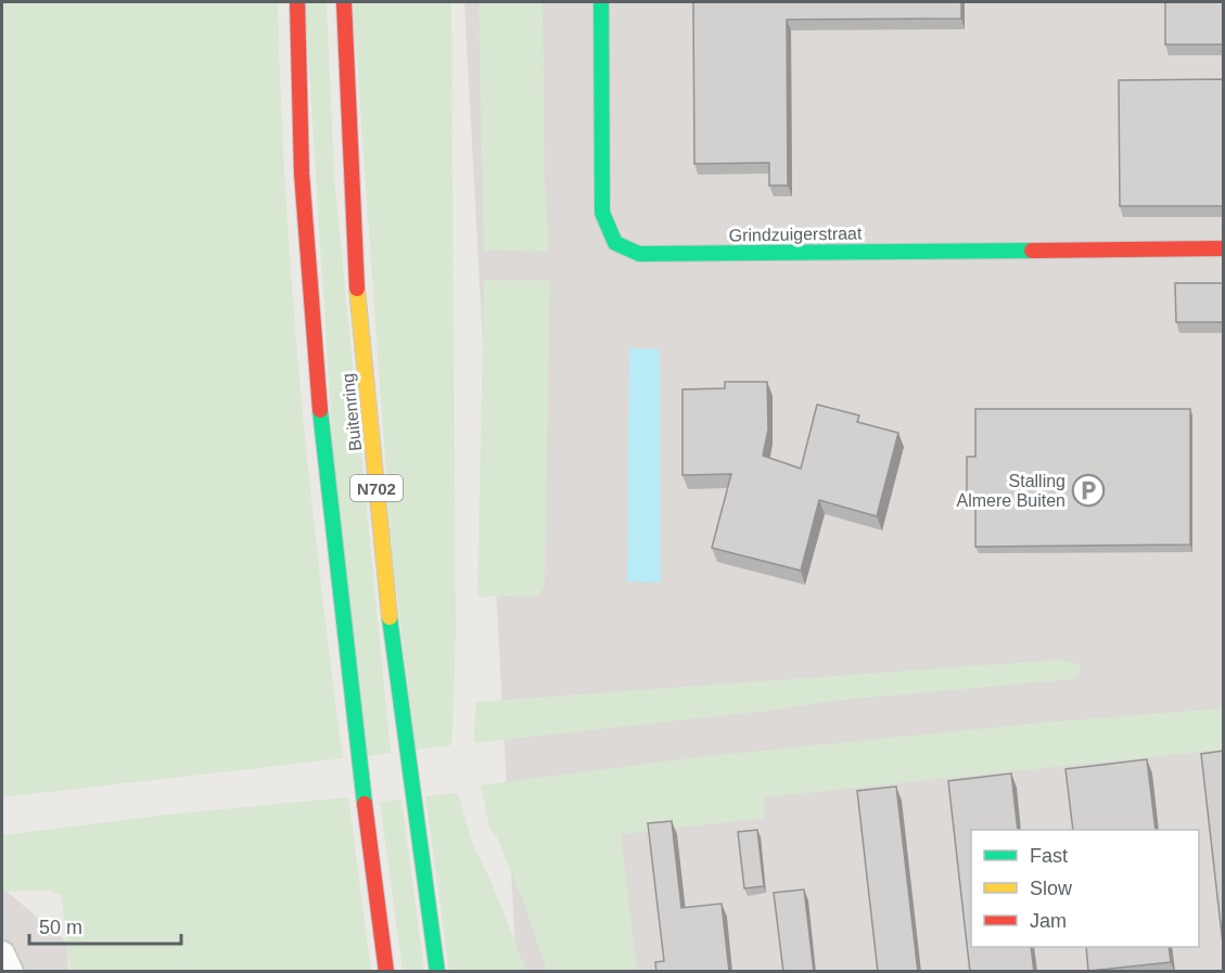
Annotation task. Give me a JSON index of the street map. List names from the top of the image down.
{
  "streets": {
    "main road": ["Grindzuigerstraat", "Buitenring", "N702"]
  },
  "places": {
    "parking": ["Stalling Almere Buiten"]
  },
  "legend": ["Fast", "Slow", "Jam"],
  "scale_bar": "50 m"
}
